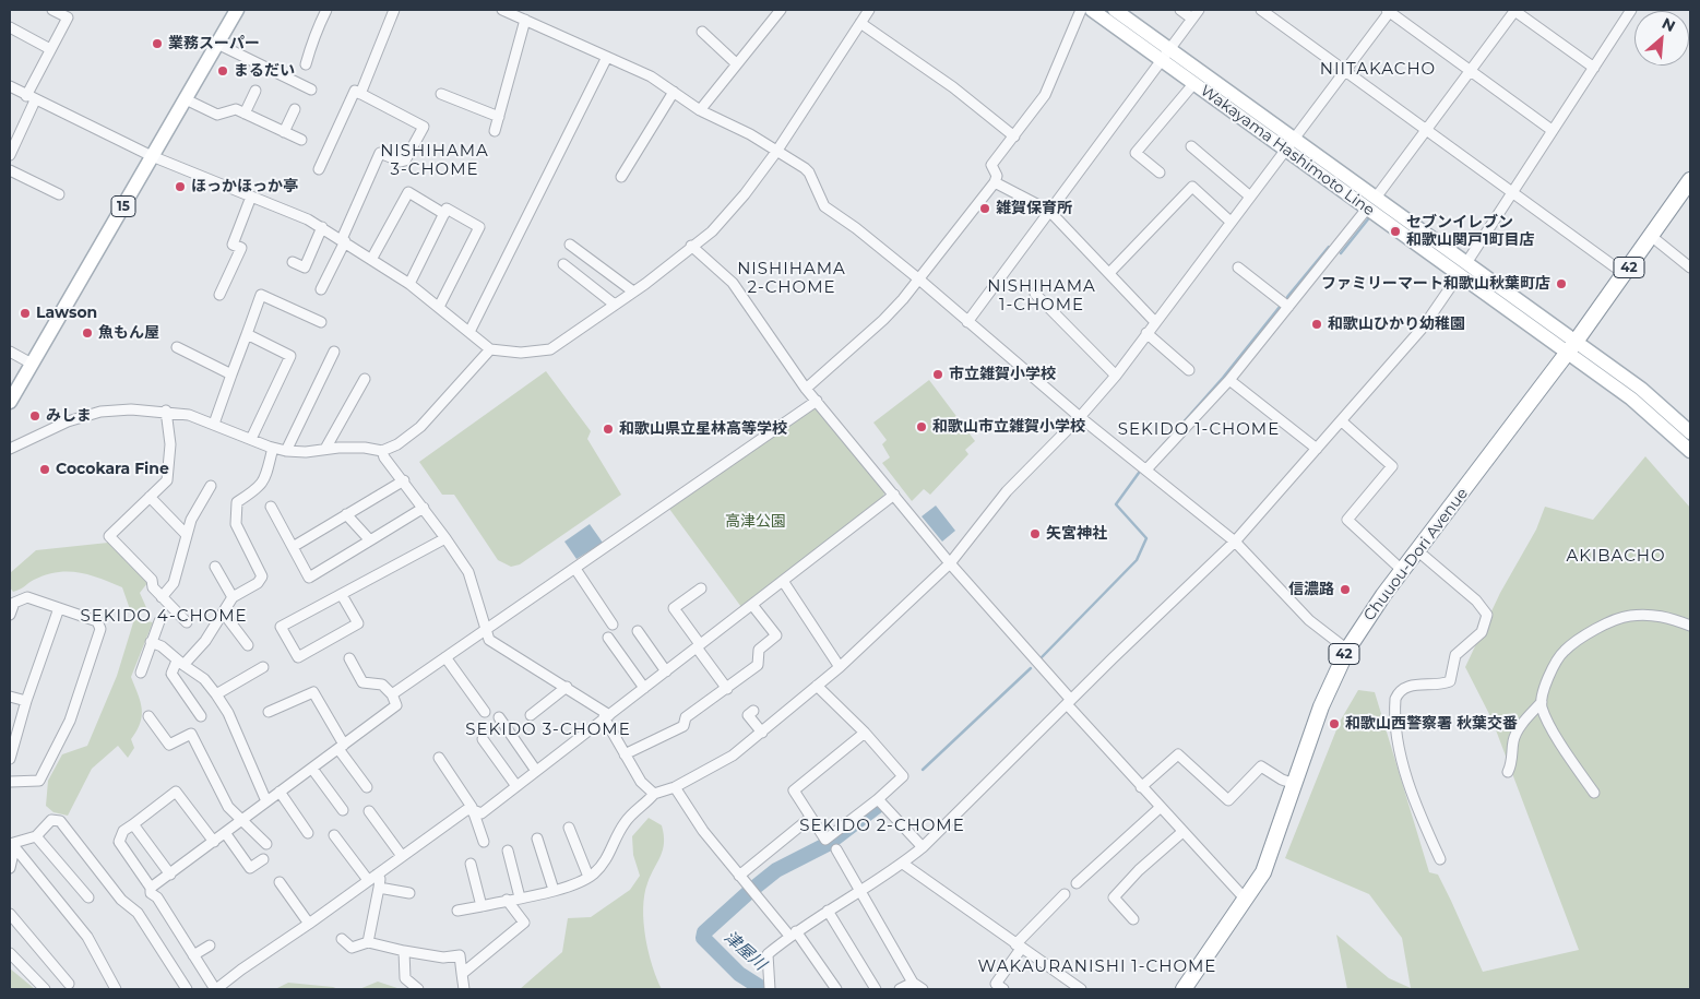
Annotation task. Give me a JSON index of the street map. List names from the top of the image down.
{
  "streets": {
    "highway": ["42", "Chuuou-Dori Avenue"],
    "main road": ["Wakayama Hashimoto Line", "15"]
  },
  "crossings": [
    ["Wakayama Hashimoto Line", "Chuuou-Dori Avenue"]
  ],
  "districts": [
    "NIITAKACHO",
    "NISHIHAMA 3-CHOME",
    "NISHIHAMA 2-CHOME",
    "NISHIHAMA 1-CHOME",
    "SEKIDO 1-CHOME",
    "AKIBACHO",
    "SEKIDO 4-CHOME",
    "SEKIDO 3-CHOME",
    "SEKIDO 2-CHOME",
    "WAKAURANISHI 1-CHOME"
  ],
  "water": ["津屋川"],
  "parks": ["高津公園"],
  "places": [
    "業務スーパー",
    "まるだい",
    "ほっかほっか亭",
    "雑賀保育所",
    "セブンイレブン 和歌山関戸1町目店",
    "ファミリーマート和歌山秋葉町店",
    "Lawson",
    "和歌山ひかり幼稚園",
    "魚もん屋",
    "市立雑賀小学校",
    "みしま",
    "和歌山市立雑賀小学校",
    "和歌山県立星林高等学校",
    "Cocokara Fine",
    "矢宮神社",
    "信濃路",
    "和歌山西警察署 秋葉交番"
  ],
  "north": "top right"
}
